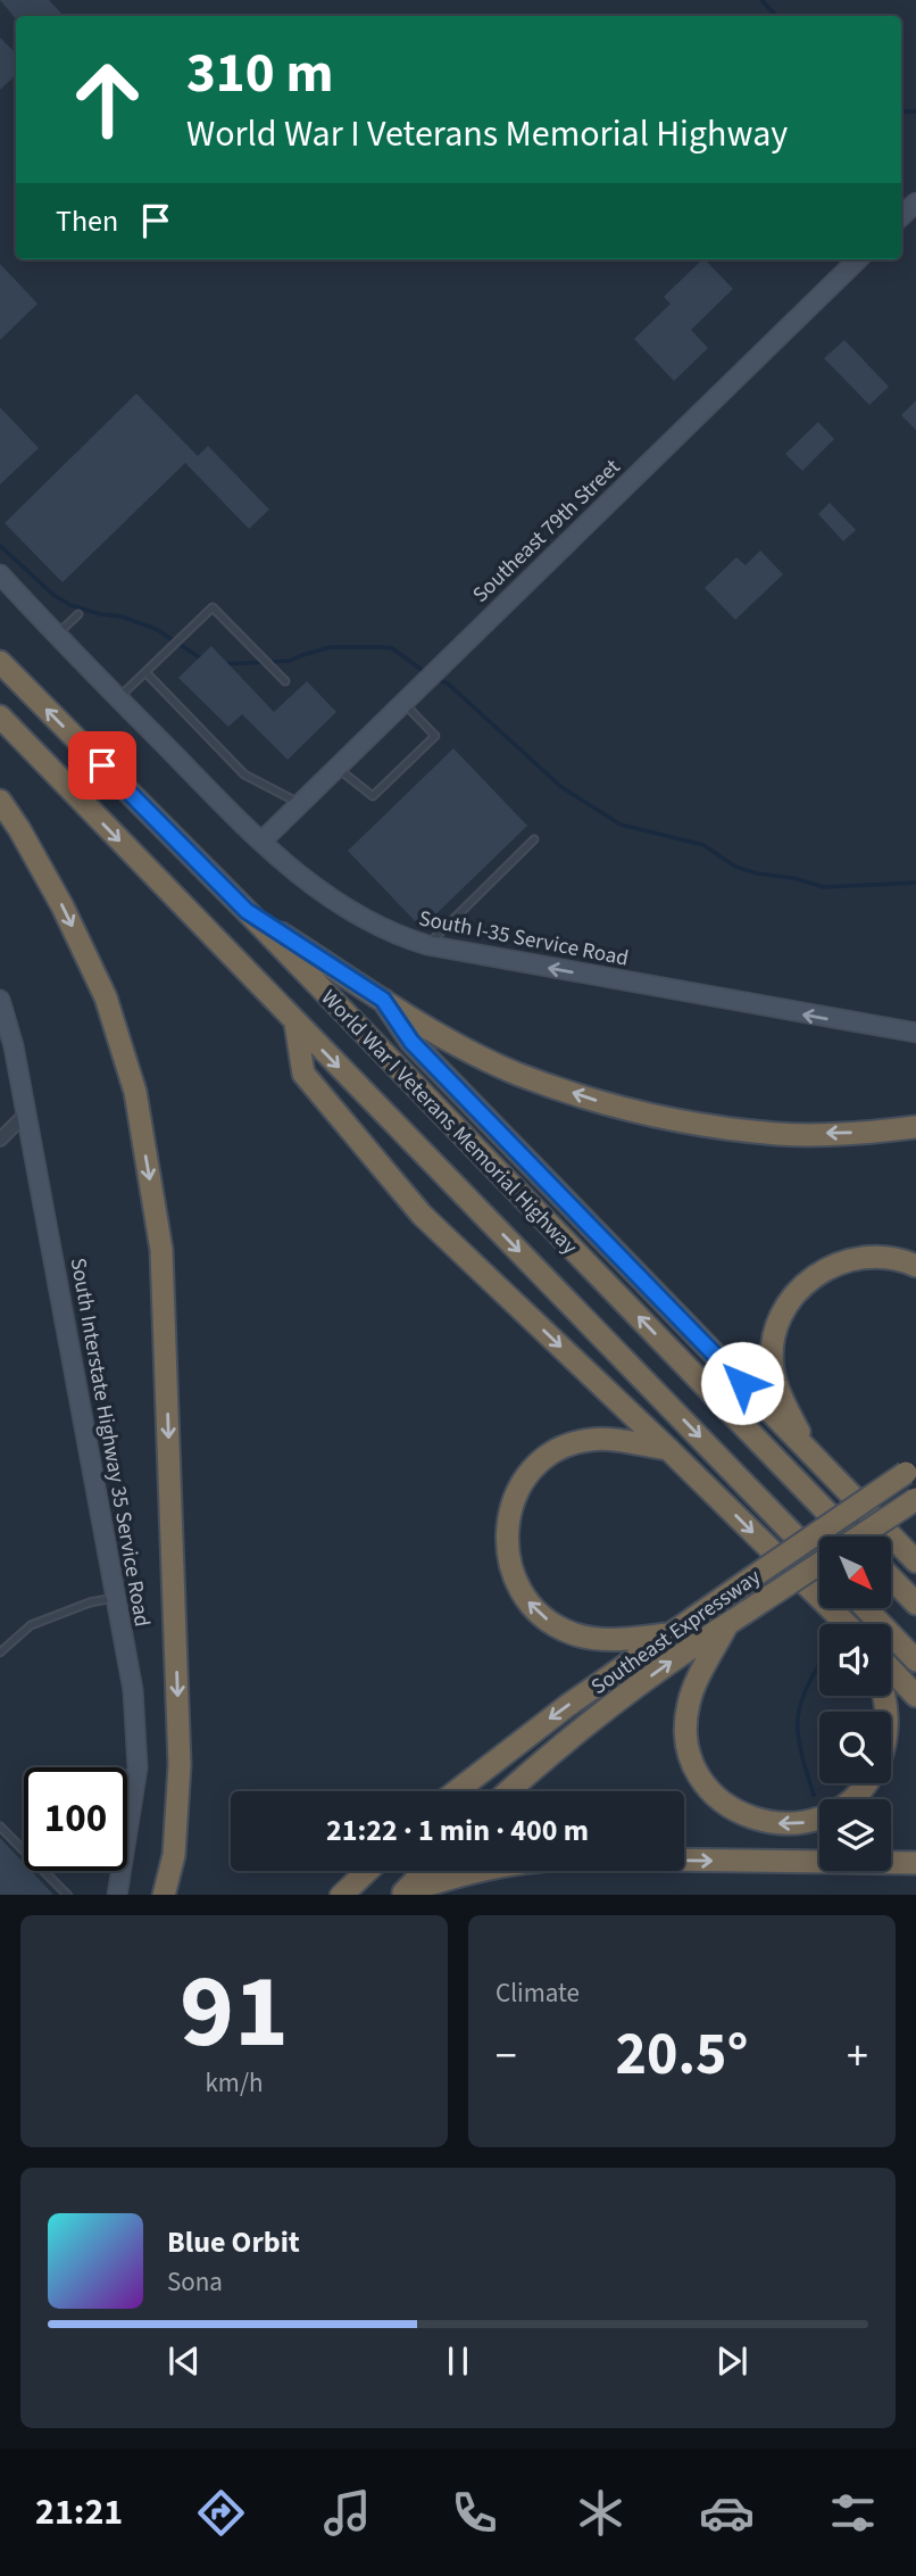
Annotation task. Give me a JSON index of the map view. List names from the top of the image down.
{
  "streets": {
    "highway": ["World War I Veterans Memorial Highway", "Southeast Expressway"],
    "street": ["Southeast 79th Street", "South I-35 Service Road", "South Interstate Highway 35 Service Road"]
  },
  "crossings": [
    ["Southeast 79th Street", "South I-35 Service Road"]
  ],
  "one_way": ["South I-35 Service Road"],
  "north": "bottom right",
  "page": {
    "turn": ["310 m", "World War I Veterans Memorial Highway"],
    "then": "Then",
    "limit": "100",
    "trip": "21:22 · 1 min · 400 m",
    "tile": [
      ["91", "km/h"],
      "Climate"
    ],
    "heat": ["−", "20.5°", "+"],
    "song": ["Blue Orbit", "Sona"],
    "tabs": "21:21"
  }
}
